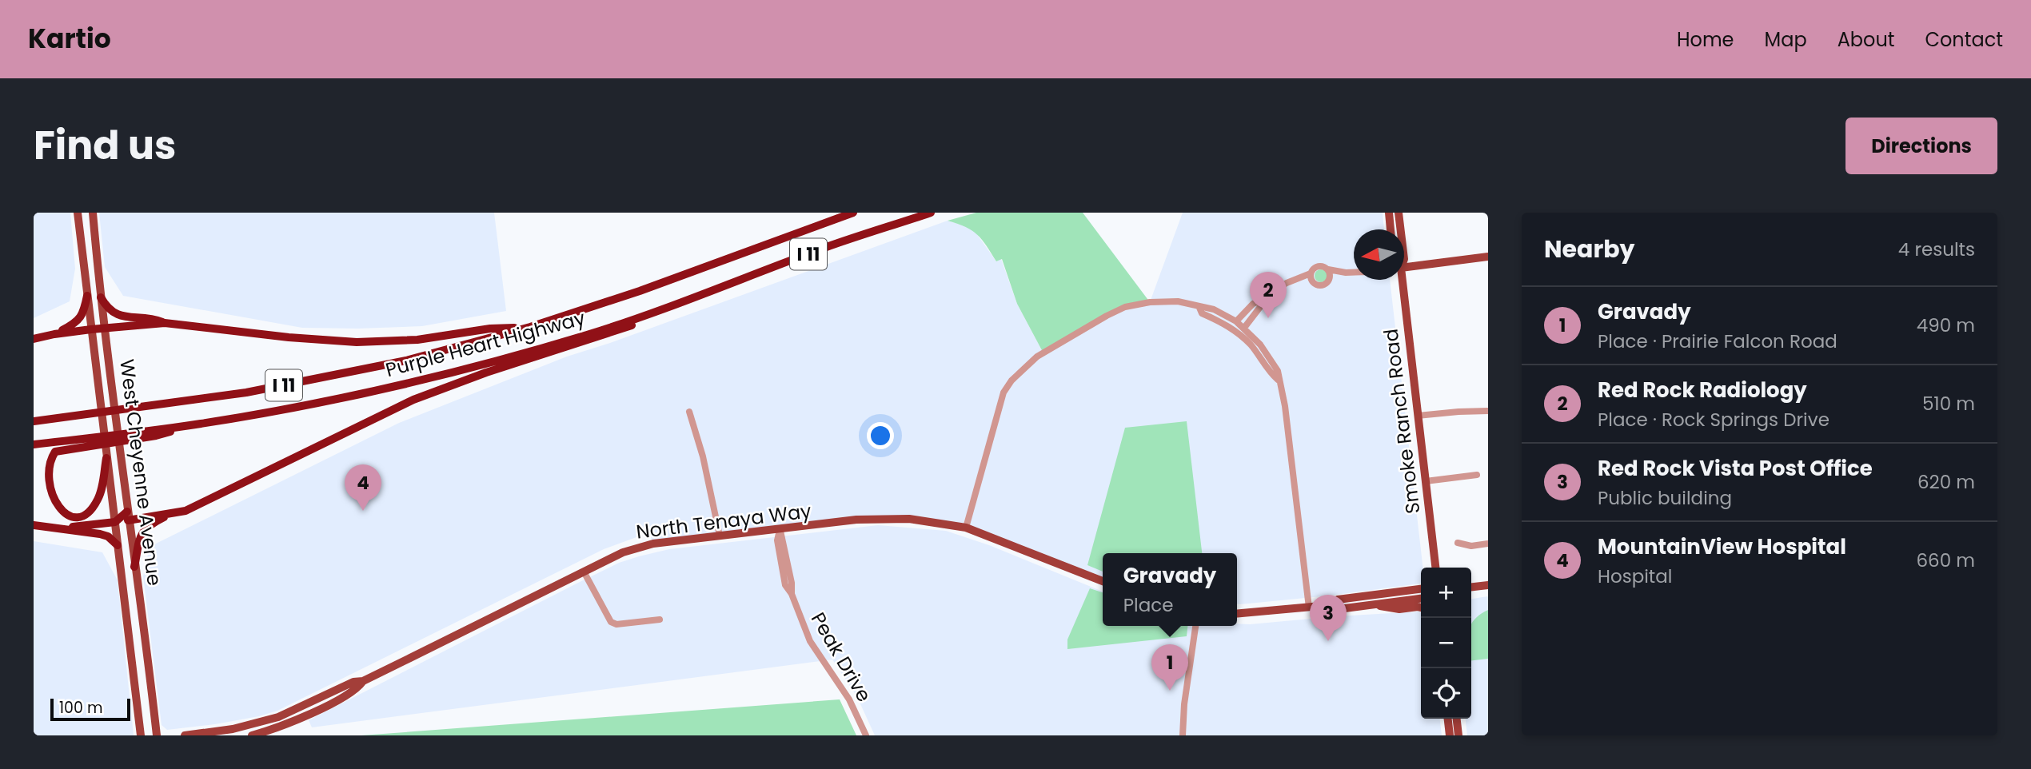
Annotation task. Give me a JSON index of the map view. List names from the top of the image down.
{
  "streets": {
    "highway": ["I 11", "Purple Heart Highway"],
    "main road": ["Smoke Ranch Road", "West Cheyenne Avenue", "North Tenaya Way"],
    "street": ["Peak Drive"]
  },
  "crossings": [
    ["North Tenaya Way", "Peak Drive"]
  ],
  "scale_bar": "100 m",
  "north": "left",
  "page": {
    "header": "Kartio",
    "nav": [
      "Home",
      "Map",
      "About",
      "Contact"
    ],
    "title": "Find us",
    "buttons": "Directions",
    "heading": ["Nearby", "4 results"],
    "pins": [
      "2",
      "4",
      "3",
      "1"
    ],
    "list": [
      {
        "mark": "1",
        "name": "Gravady",
        "note": "Place · Prairie Falcon Road",
        "value": "490 m"
      },
      {
        "mark": "2",
        "name": "Red Rock Radiology",
        "note": "Place · Rock Springs Drive",
        "value": "510 m"
      },
      {
        "mark": "3",
        "name": "Red Rock Vista Post Office",
        "note": "Public building",
        "value": "620 m"
      },
      {
        "mark": "4",
        "name": "MountainView Hospital",
        "note": "Hospital",
        "value": "660 m"
      }
    ],
    "popup": ["Gravady", "Place"],
    "map_buttons": ["+", "−"],
    "scale": "100 m"
  }
}
